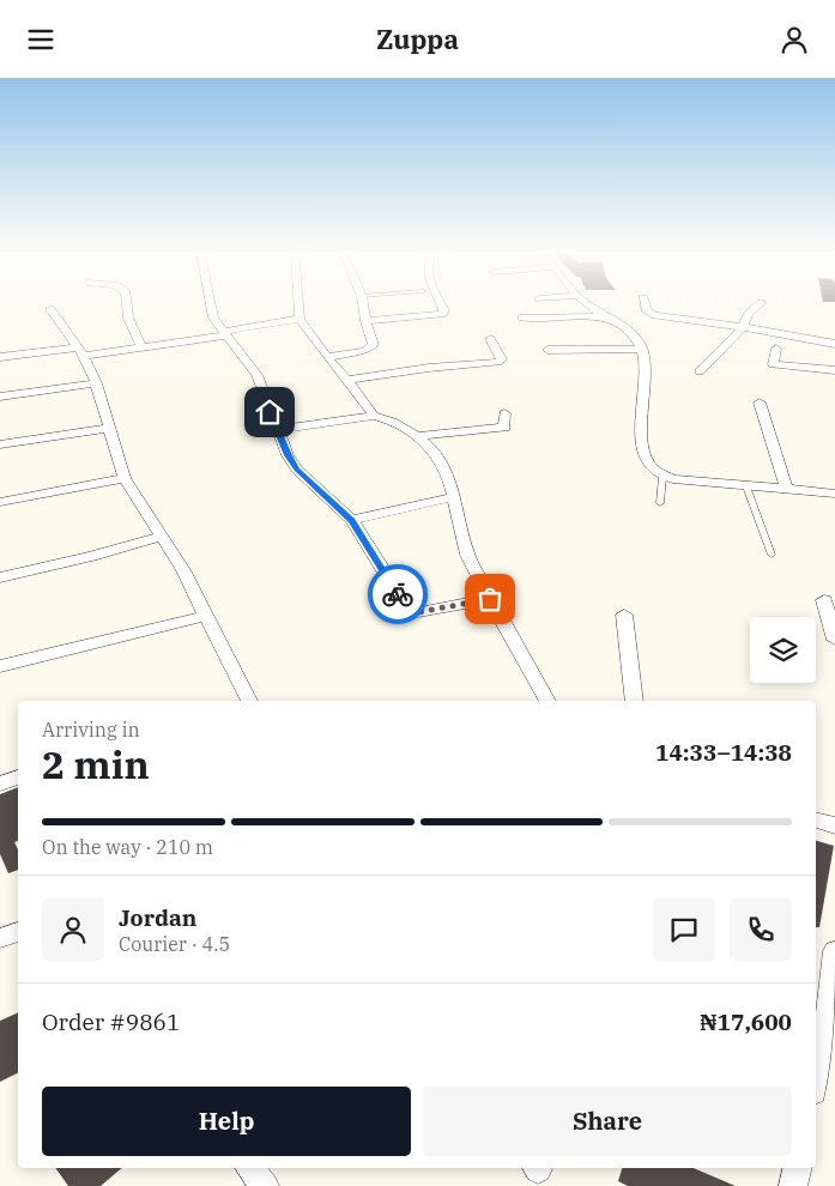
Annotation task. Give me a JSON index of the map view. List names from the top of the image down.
{
  "page": {
    "header": "Zuppa",
    "heading": ["2 min", "Arriving in", "14:33–14:38"],
    "panel": [
      "Jordan",
      "Courier · 4.5",
      "Order #9861",
      "₦17,600"
    ],
    "bar": "On the way · 210 m",
    "buttons": ["Help", "Share"]
  }
}
